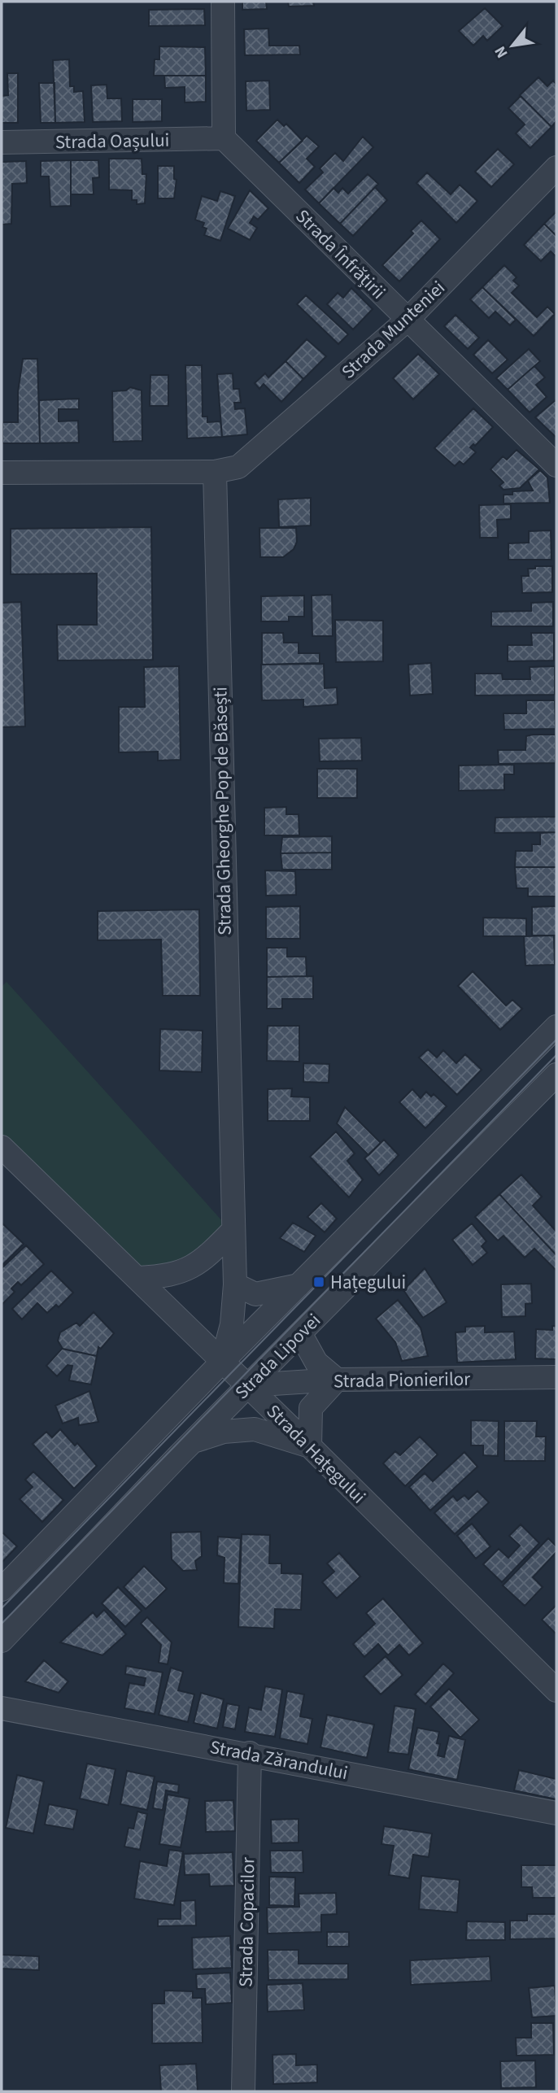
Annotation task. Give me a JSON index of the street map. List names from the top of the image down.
{
  "streets": {
    "street": [
      "Strada Oașului",
      "Strada Înfrățirii",
      "Strada Munteniei",
      "Strada Gheorghe Pop de Băsești",
      "Strada Lipovei",
      "Strada Pionierilor",
      "Strada Hațegului",
      "Strada Zărandului",
      "Strada Copacilor"
    ]
  },
  "crossings": [
    ["Strada Oașului", "Strada Înfrățirii"],
    ["Strada Înfrățirii", "Strada Munteniei"],
    ["Strada Munteniei", "Strada Gheorghe Pop de Băsești"],
    ["Strada Gheorghe Pop de Băsești", "Strada Lipovei"],
    ["Strada Gheorghe Pop de Băsești", "Strada Hațegului"],
    ["Strada Lipovei", "Strada Pionierilor"],
    ["Strada Lipovei", "Strada Hațegului"],
    ["Strada Pionierilor", "Strada Hațegului"],
    ["Strada Zărandului", "Strada Copacilor"]
  ],
  "places": {
    "transit": ["Hațegului"]
  },
  "north": "bottom left"
}
